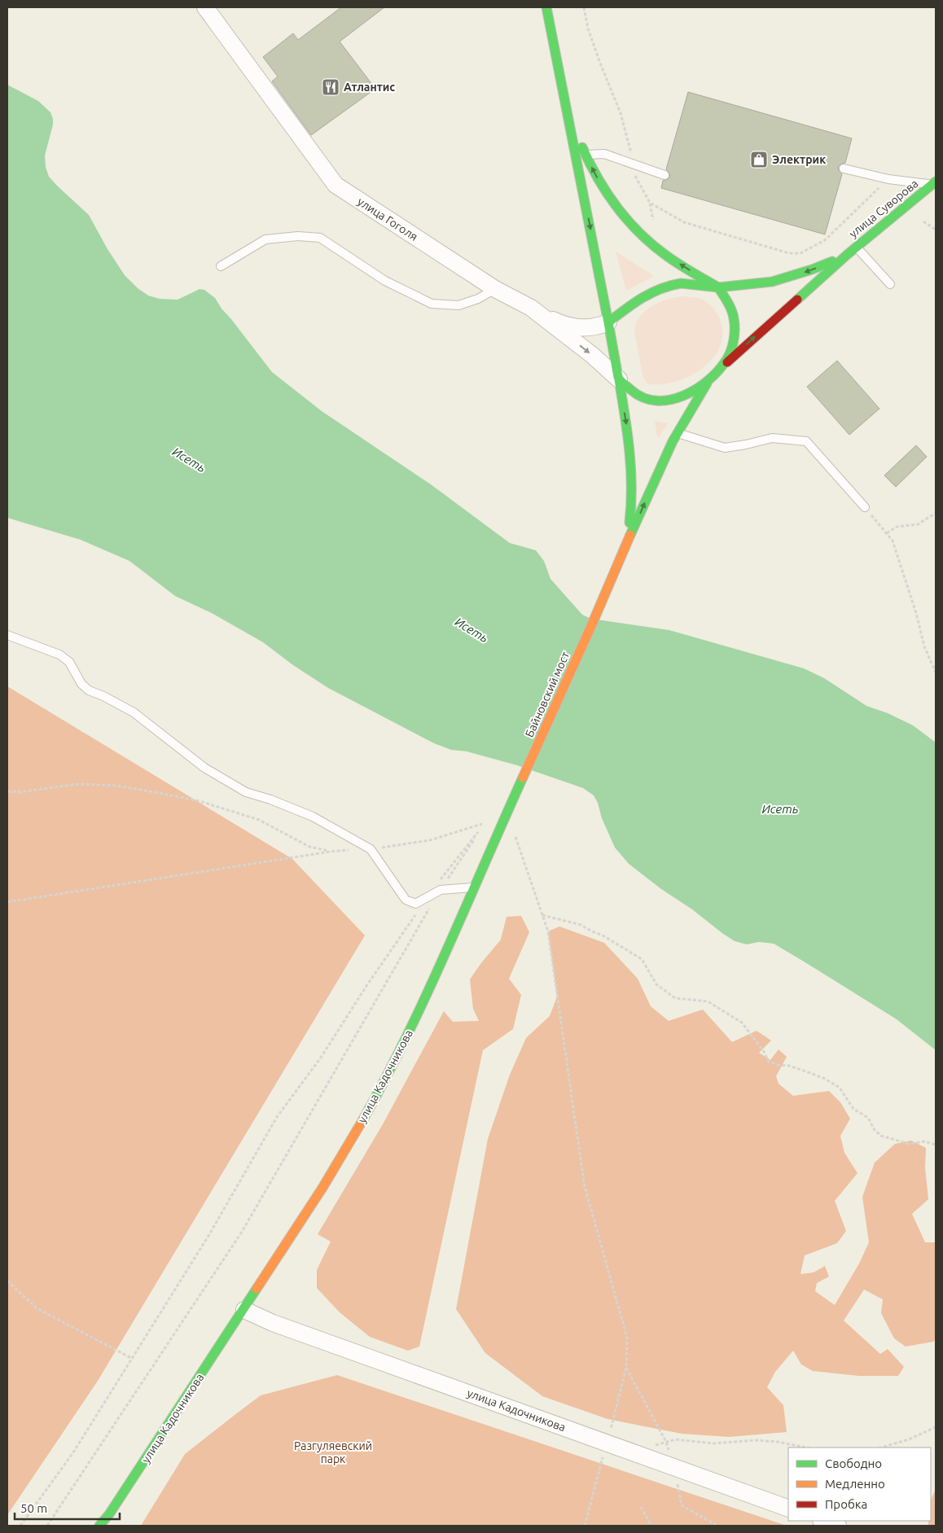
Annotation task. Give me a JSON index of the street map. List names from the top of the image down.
{
  "streets": {
    "main road": ["улица Суворова", "Байновский мост", "улица Кадочникова"],
    "street": ["улица Гоголя"]
  },
  "crossings": [
    ["улица Суворова", "улица Гоголя"],
    ["Байновский мост", "улица Кадочникова"]
  ],
  "one_way": ["улица Суворова"],
  "water": ["Исеть"],
  "parks": ["Разгуляевский парк"],
  "places": {
    "restaurant": ["Атлантис"],
    "shop": ["Электрик"]
  },
  "legend": ["Свободно", "Медленно", "Пробка"],
  "scale_bar": "50 m"
}
